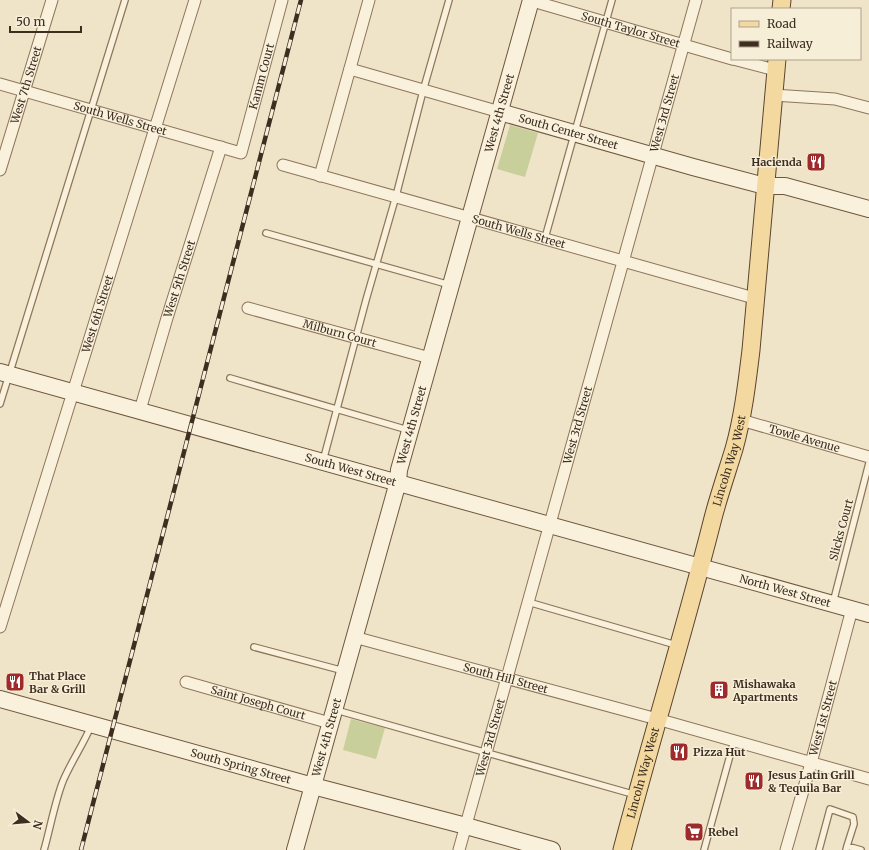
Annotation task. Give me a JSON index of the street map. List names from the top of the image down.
{
  "streets": {
    "main road": ["Lincoln Way West"],
    "street": [
      "South Taylor Street",
      "Kamm Court",
      "West 7th Street",
      "West 4th Street",
      "West 3rd Street",
      "South Wells Street",
      "South Center Street",
      "West 5th Street",
      "West 6th Street",
      "Milburn Court",
      "Towle Avenue",
      "South West Street",
      "North West Street",
      "South Hill Street",
      "Saint Joseph Court",
      "West 1st Street",
      "South Spring Street"
    ],
    "lane": ["Slicks Court"]
  },
  "crossings": [
    ["South Taylor Street", "West 4th Street"],
    ["South Taylor Street", "West 3rd Street"],
    ["South Taylor Street", "Lincoln Way West"],
    ["Kamm Court", "South Wells Street"],
    ["West 7th Street", "South Wells Street"],
    ["West 4th Street", "South Wells Street"],
    ["West 4th Street", "South Center Street"],
    ["West 4th Street", "Milburn Court"],
    ["West 4th Street", "South West Street"],
    ["West 4th Street", "South Hill Street"],
    ["West 4th Street", "Saint Joseph Court"],
    ["West 4th Street", "South Spring Street"],
    ["West 3rd Street", "South Wells Street"],
    ["West 3rd Street", "South Center Street"],
    ["West 3rd Street", "South West Street"],
    ["West 3rd Street", "South Hill Street"],
    ["West 3rd Street", "South Spring Street"],
    ["South Wells Street", "West 5th Street"],
    ["South Wells Street", "West 6th Street"],
    ["South Wells Street", "Lincoln Way West"],
    ["South Center Street", "Lincoln Way West"],
    ["West 5th Street", "South West Street"],
    ["West 6th Street", "South West Street"],
    ["Towle Avenue", "Lincoln Way West"],
    ["Lincoln Way West", "South West Street"],
    ["Lincoln Way West", "North West Street"],
    ["Lincoln Way West", "South Hill Street"],
    ["South West Street", "North West Street"],
    ["Slicks Court", "North West Street"],
    ["North West Street", "West 1st Street"],
    ["South Hill Street", "West 1st Street"]
  ],
  "places": {
    "restaurant": [
      "Hacienda",
      "That Place Bar & Grill",
      "Pizza Hut",
      "Jesus Latin Grill & Tequila Bar"
    ],
    "building": ["Mishawaka Apartments"],
    "supermarket": ["Rebel"]
  },
  "legend": ["Road", "Railway"],
  "scale_bar": "50 m",
  "north": "right"
}
